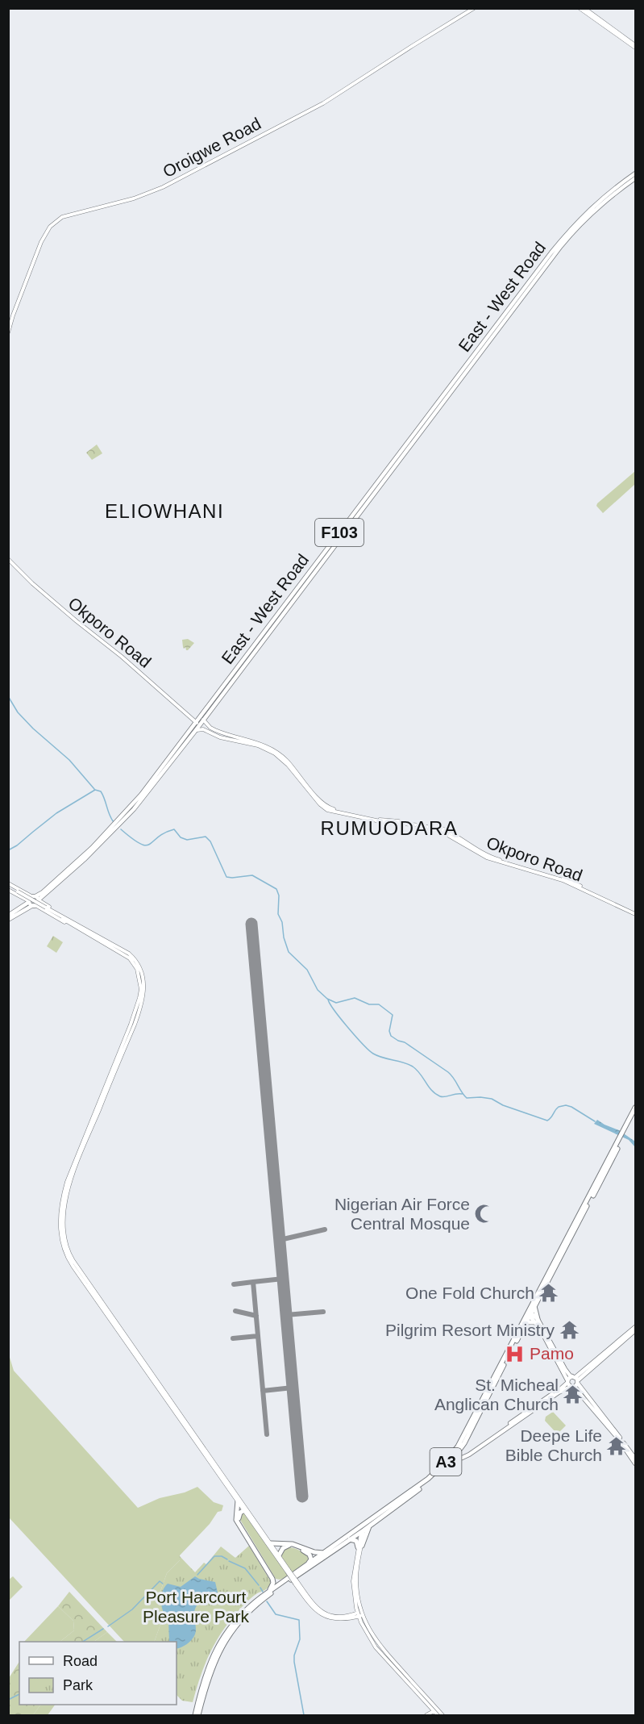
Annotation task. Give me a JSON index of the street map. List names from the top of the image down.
{
  "streets": {
    "highway": ["A3"],
    "main road": [
      "Oroigwe Road",
      "East - West Road",
      "F103",
      "Okporo Road"
    ]
  },
  "crossings": [
    ["East - West Road", "F103"],
    ["East - West Road", "Okporo Road"]
  ],
  "districts": ["ELIOWHANI", "RUMUODARA"],
  "parks": ["Port Harcourt Pleasure Park"],
  "places": {
    "mosque": ["Nigerian Air Force Central Mosque"],
    "temple": [
      "One Fold Church",
      "Pilgrim Resort Ministry",
      "St. Micheal Anglican Church",
      "Deepe Life Bible Church"
    ],
    "hospital": ["Pamo"]
  },
  "legend": ["Road", "Park"]
}
